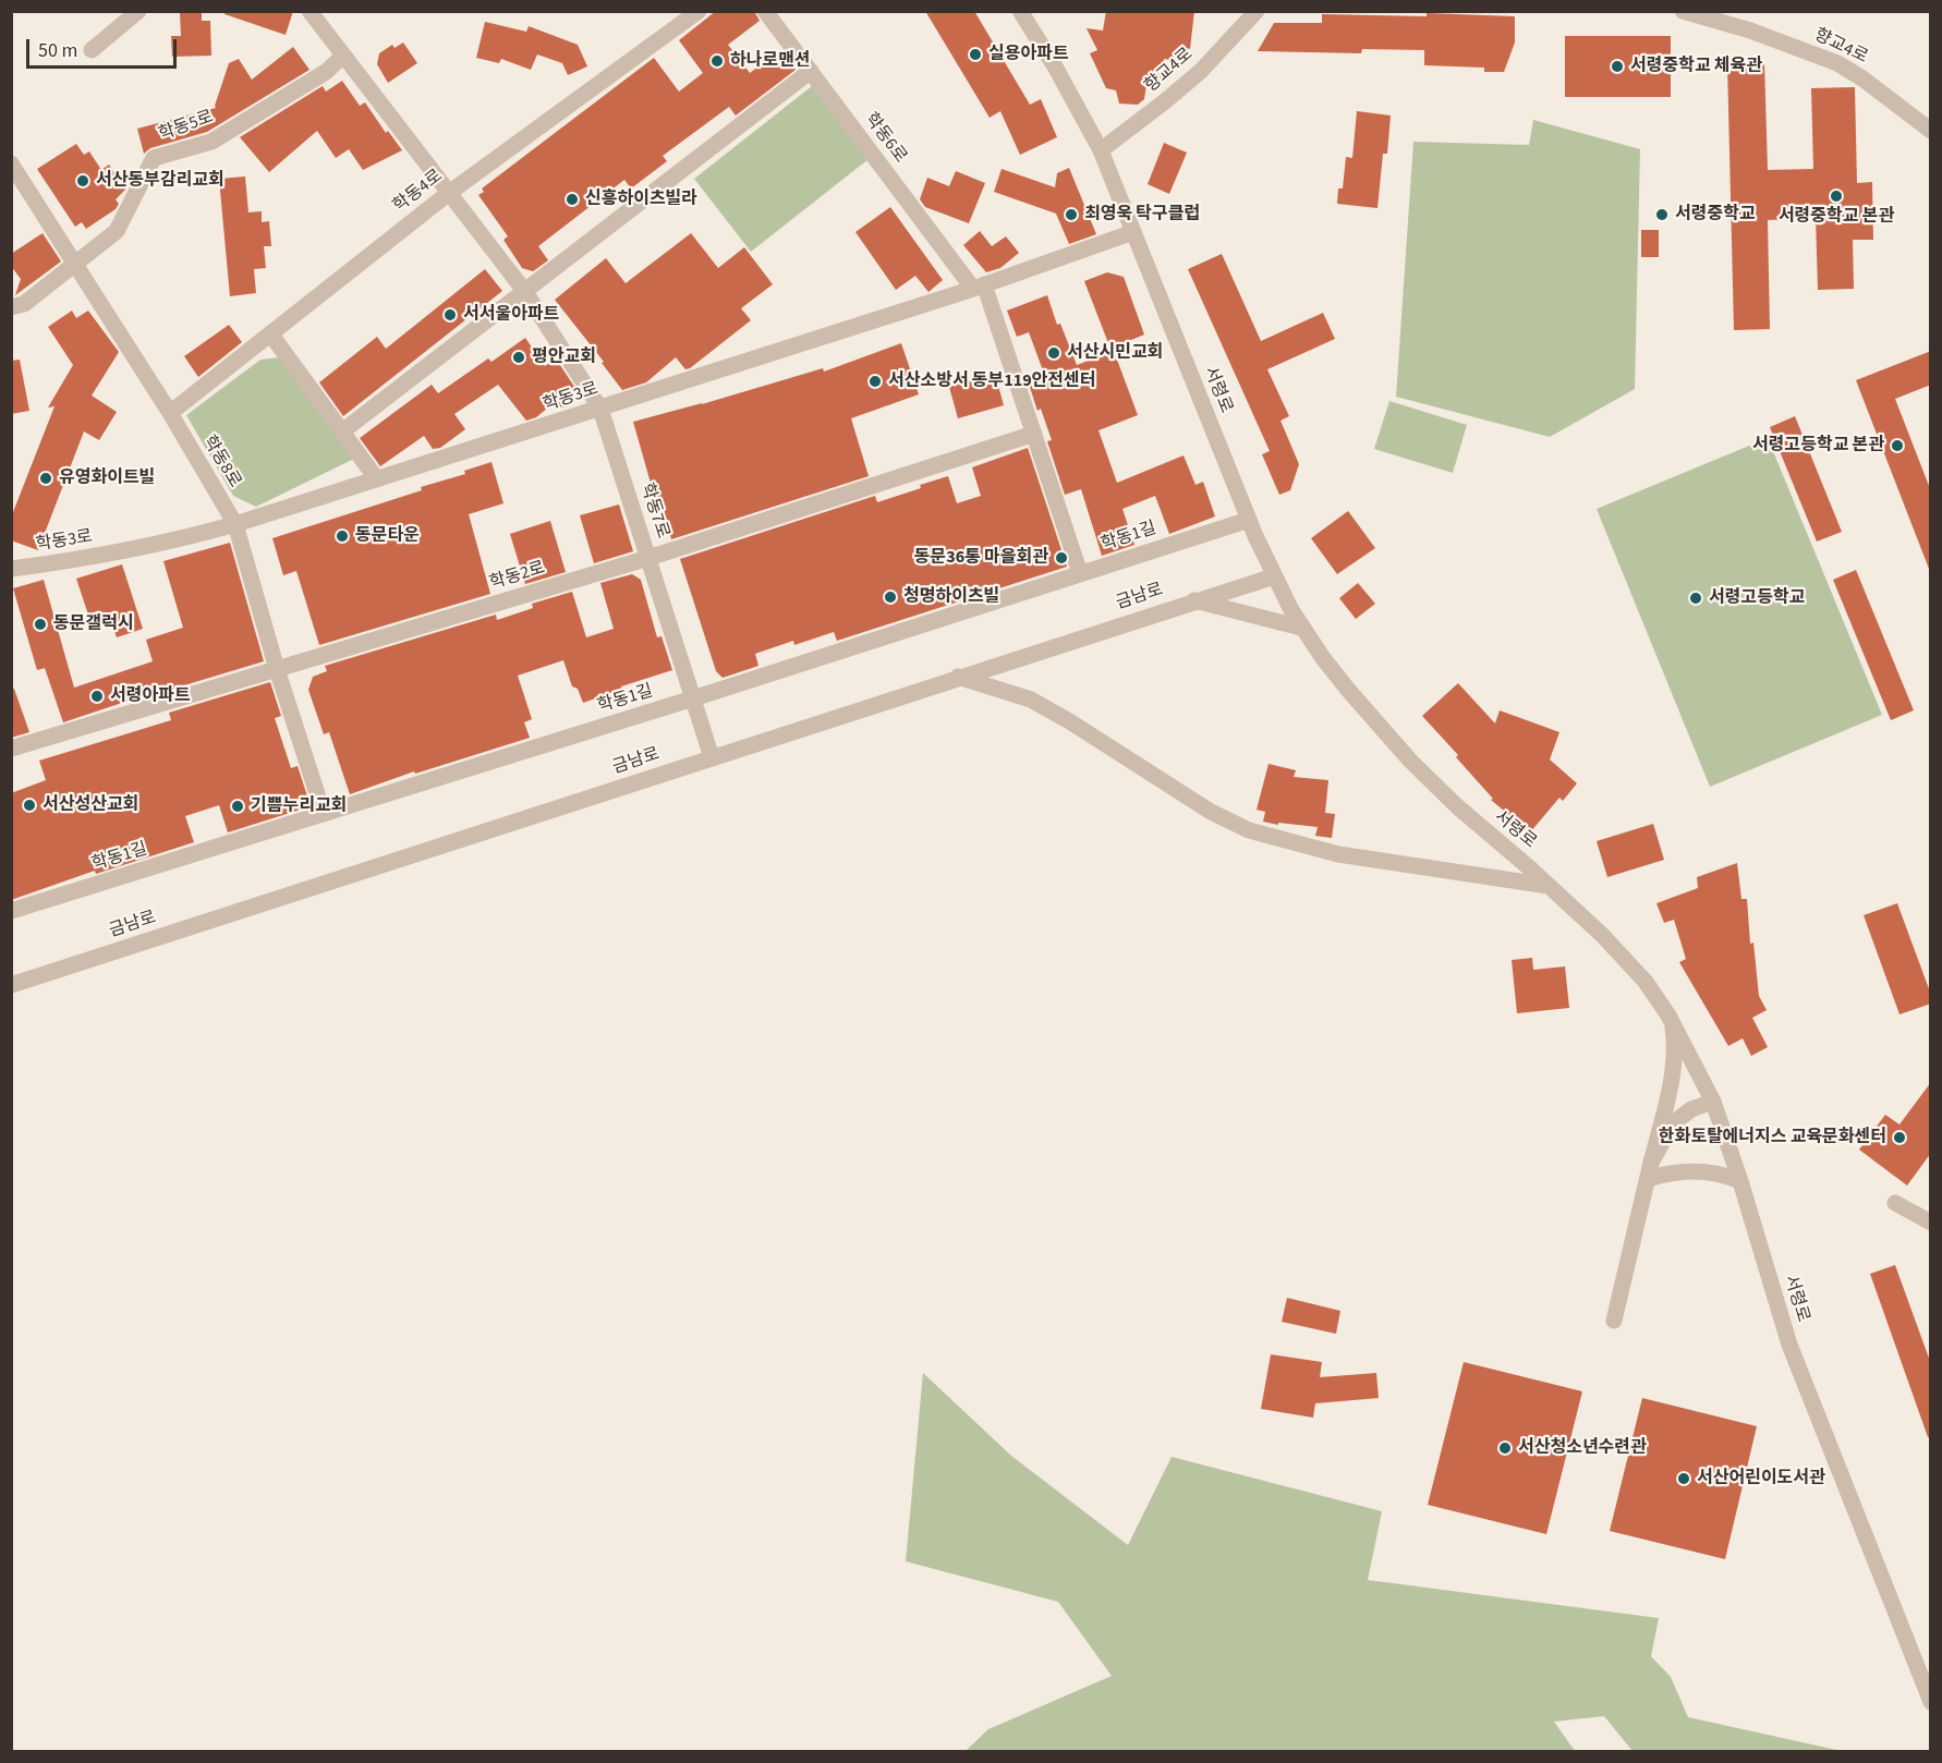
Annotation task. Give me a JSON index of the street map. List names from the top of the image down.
{
  "streets": {
    "street": [
      "향교4로",
      "학동5로",
      "학동6로",
      "학동4로",
      "서령로",
      "학동3로",
      "학동8로",
      "학동7로",
      "학동1길",
      "학동2로",
      "금남로"
    ]
  },
  "crossings": [
    ["향교4로", "서령로"],
    ["학동5로", "학동8로"],
    ["학동5로", "학동7로"],
    ["학동6로", "학동3로"],
    ["학동6로", "학동1길"],
    ["학동6로", "학동2로"],
    ["학동4로", "학동8로"],
    ["학동4로", "학동7로"],
    ["서령로", "학동3로"],
    ["서령로", "학동1길"],
    ["서령로", "금남로"],
    ["학동3로", "학동8로"],
    ["학동3로", "학동7로"],
    ["학동8로", "학동1길"],
    ["학동8로", "학동2로"],
    ["학동7로", "학동1길"],
    ["학동7로", "학동2로"],
    ["학동7로", "금남로"]
  ],
  "places": [
    "실용아파트",
    "하나로맨션",
    "서령중학교 체육관",
    "서산동부감리교회",
    "서령중학교 본관",
    "신흥하이츠빌라",
    "최영욱 탁구클럽",
    "서령중학교",
    "서서울아파트",
    "서산시민교회",
    "평안교회",
    "서산소방서 동부119안전센터",
    "서령고등학교 본관",
    "유영화이트빌",
    "동문타운",
    "동문36통 마을회관",
    "청명하이츠빌",
    "서령고등학교",
    "동문갤럭시",
    "서령아파트",
    "서산성산교회",
    "기쁨누리교회",
    "한화토탈에너지스 교육문화센터",
    "서산청소년수련관",
    "서산어린이도서관"
  ],
  "scale_bar": "50 m"
}
